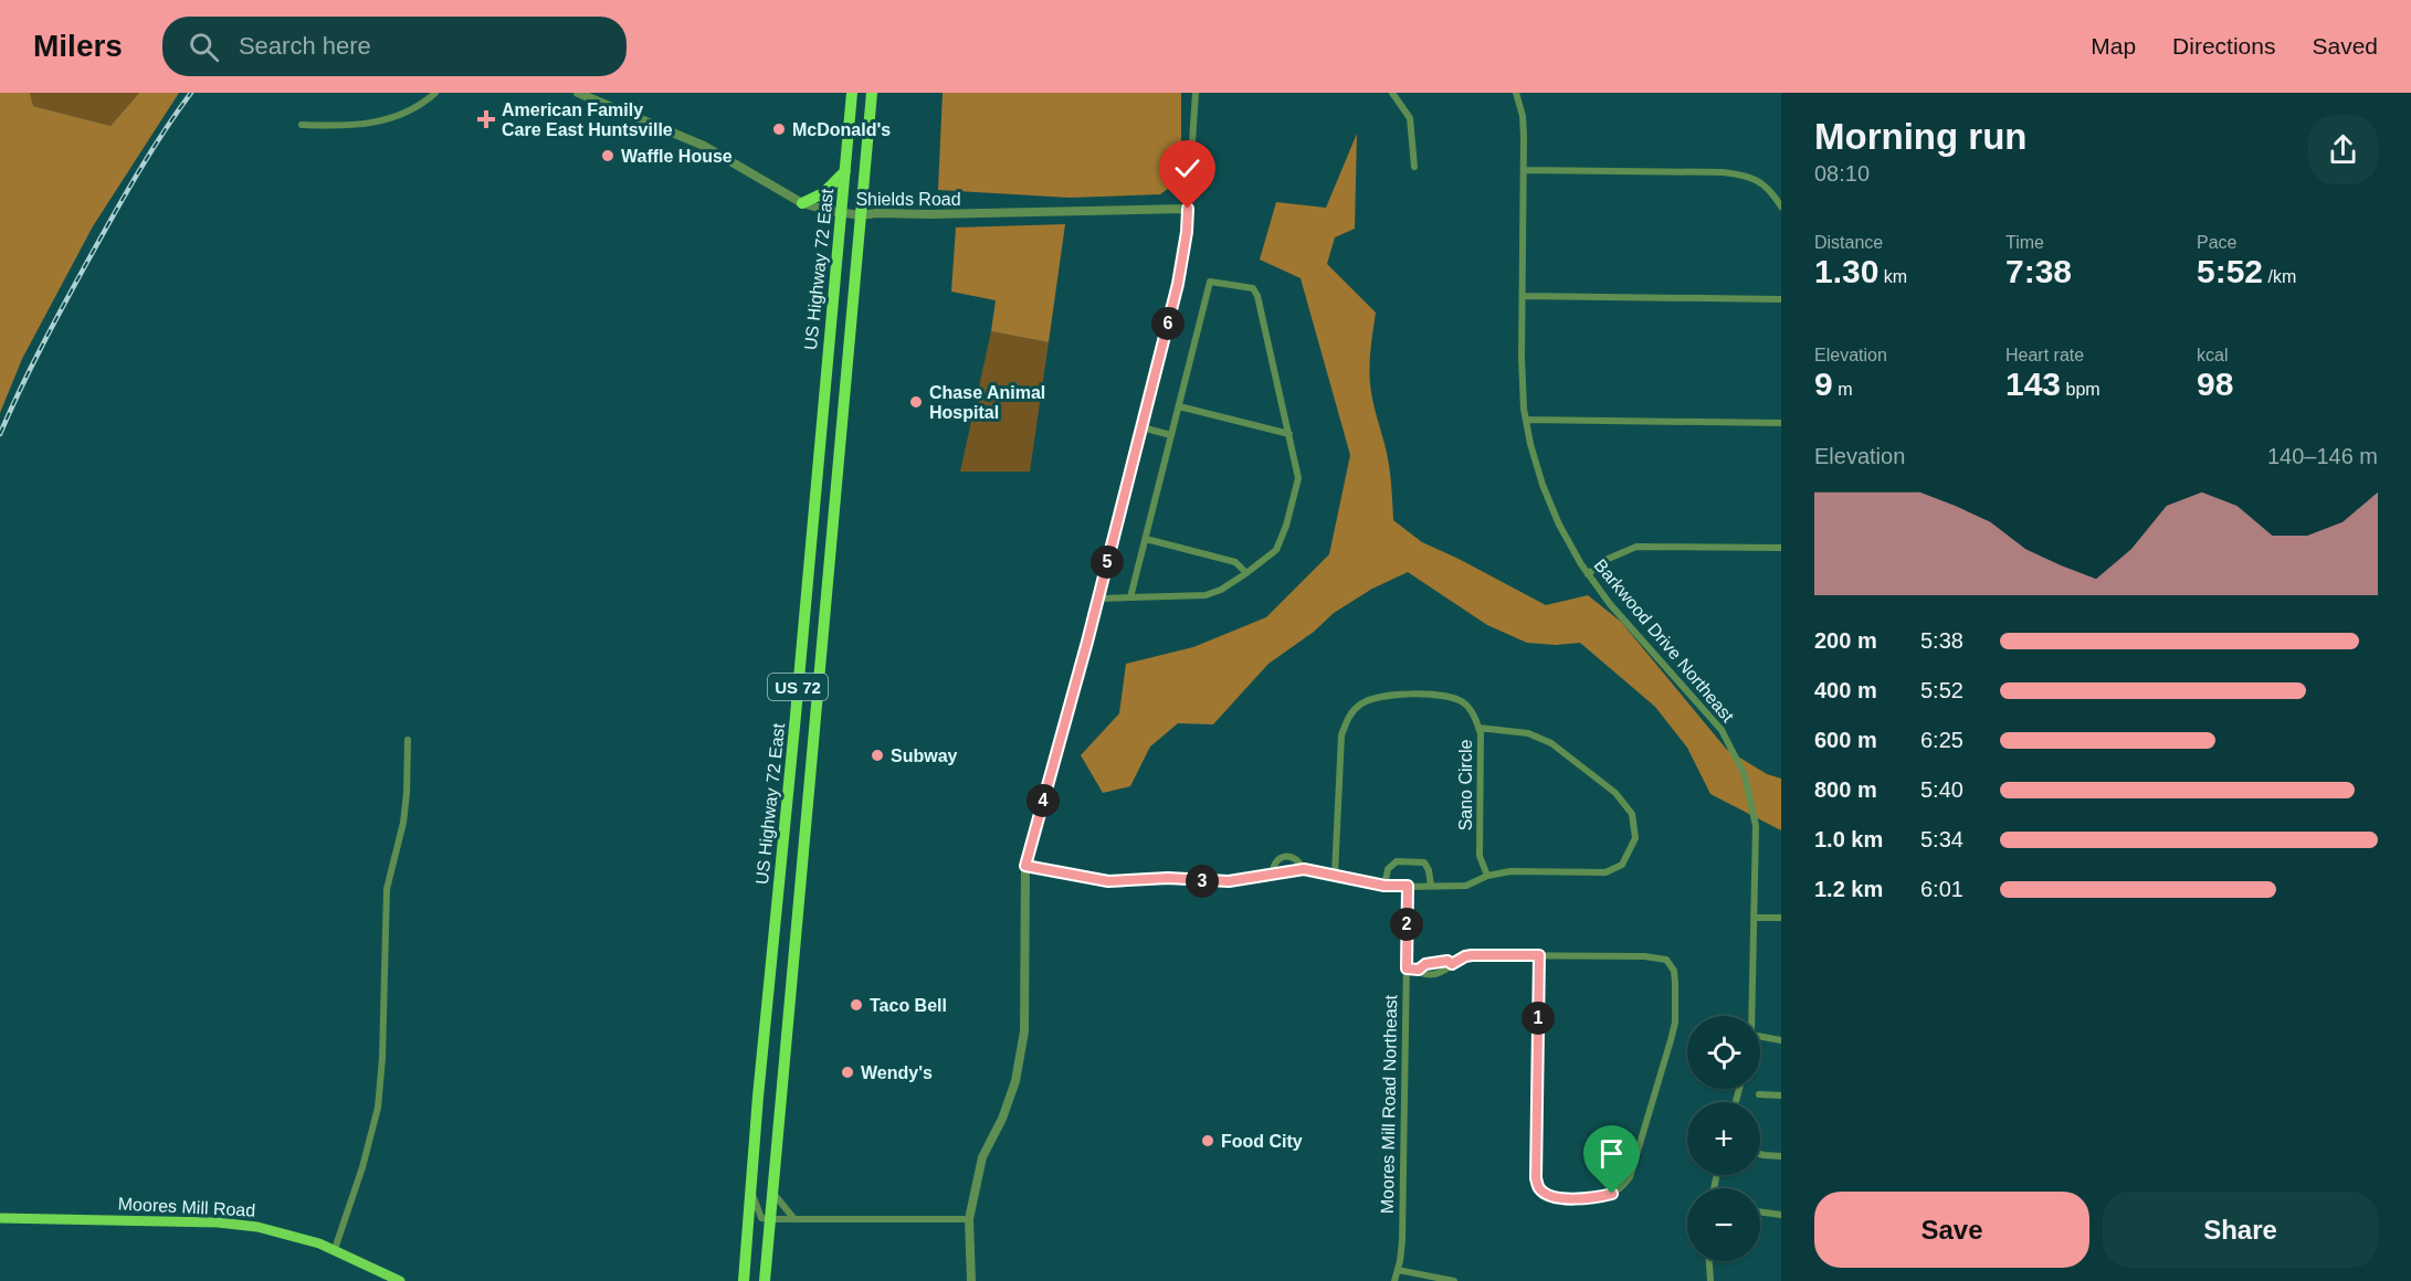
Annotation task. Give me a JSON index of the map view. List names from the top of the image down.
{
  "streets": {
    "highway": ["US Highway 72 East", "US 72"],
    "main road": ["Moores Mill Road"],
    "street": [
      "Shields Road",
      "Barkwood Drive Northeast",
      "Sano Circle",
      "Moores Mill Road Northeast"
    ]
  },
  "crossings": [
    ["Shields Road", "US Highway 72 East"]
  ],
  "places": {
    "health": ["American Family Care East Huntsville"],
    "other": [
      "McDonald's",
      "Waffle House",
      "Chase Animal Hospital",
      "Subway",
      "Taco Bell",
      "Wendy's",
      "Food City"
    ]
  },
  "page": {
    "header": "Milers",
    "search": "Search here",
    "nav": ["Map", "Directions", "Saved"],
    "heading": ["Morning run", "08:10"],
    "stats": [
      ["Distance", "1.30 km"],
      ["Time", "7:38"],
      ["Pace", "5:52 /km"],
      ["Elevation", "9 m"],
      ["Heart rate", "143 bpm"],
      ["kcal", "98"]
    ],
    "pins": [
      "6",
      "5",
      "4",
      "3",
      "2",
      "1"
    ],
    "chart": ["Elevation", "140–146 m"],
    "list": [
      {
        "name": "200 m",
        "note": "5:38"
      },
      {
        "name": "400 m",
        "note": "5:52"
      },
      {
        "name": "600 m",
        "note": "6:25"
      },
      {
        "name": "800 m",
        "note": "5:40"
      },
      {
        "name": "1.0 km",
        "note": "5:34"
      },
      {
        "name": "1.2 km",
        "note": "6:01"
      }
    ],
    "map_buttons": ["+", "−"],
    "buttons": ["Save", "Share"]
  }
}
